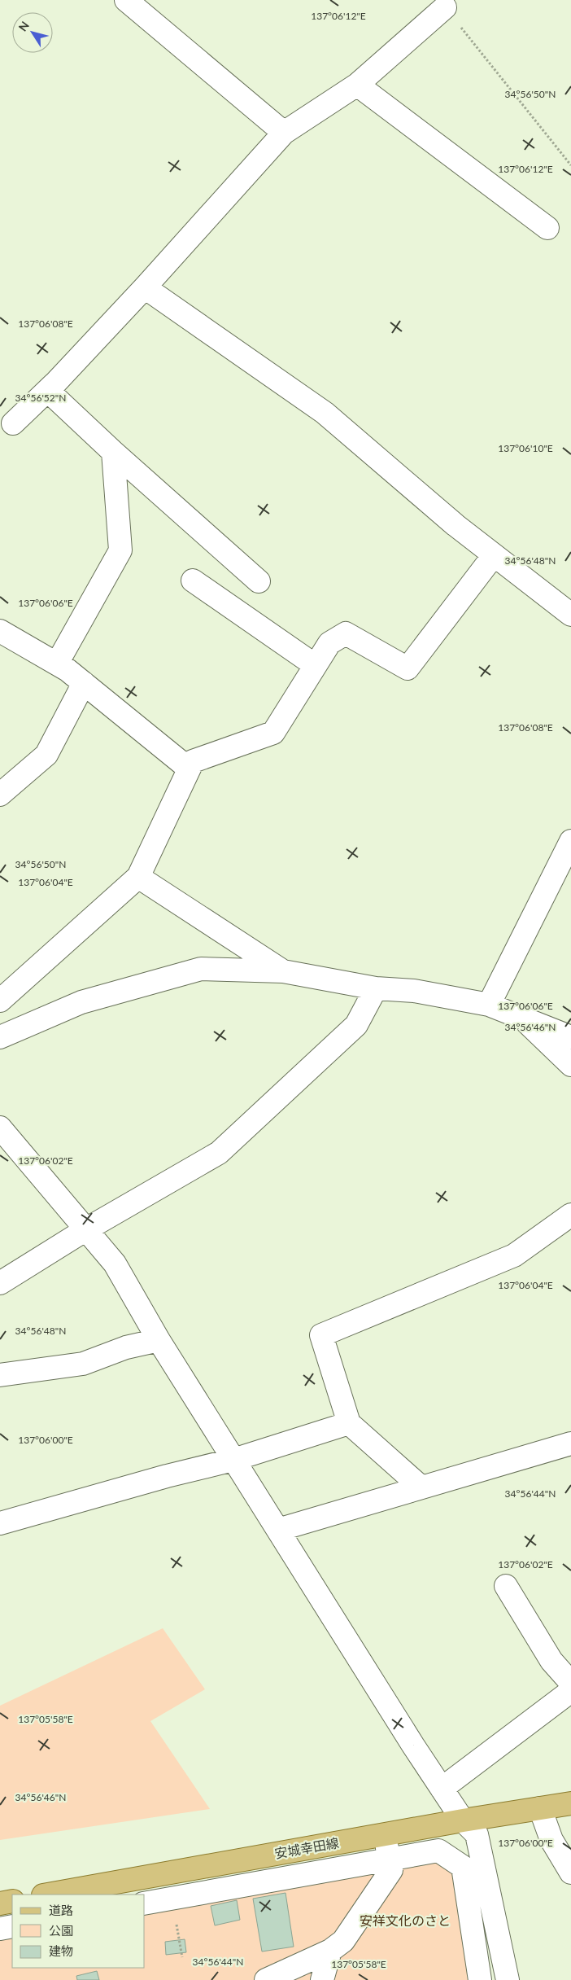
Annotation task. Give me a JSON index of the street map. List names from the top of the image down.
{
  "streets": {
    "main road": ["安城幸田線"]
  },
  "parks": ["安祥文化のさと"],
  "legend": ["道路", "公園", "建物"],
  "north": "top left",
  "coordinates": [
    "137°06'12\"E",
    "34°56'50\"N",
    "137°06'08\"E",
    "34°56'52\"N",
    "137°06'10\"E",
    "34°56'48\"N",
    "137°06'06\"E",
    "137°06'04\"E",
    "34°56'46\"N",
    "137°06'02\"E",
    "137°06'00\"E",
    "34°56'44\"N",
    "137°05'58\"E"
  ]
}
